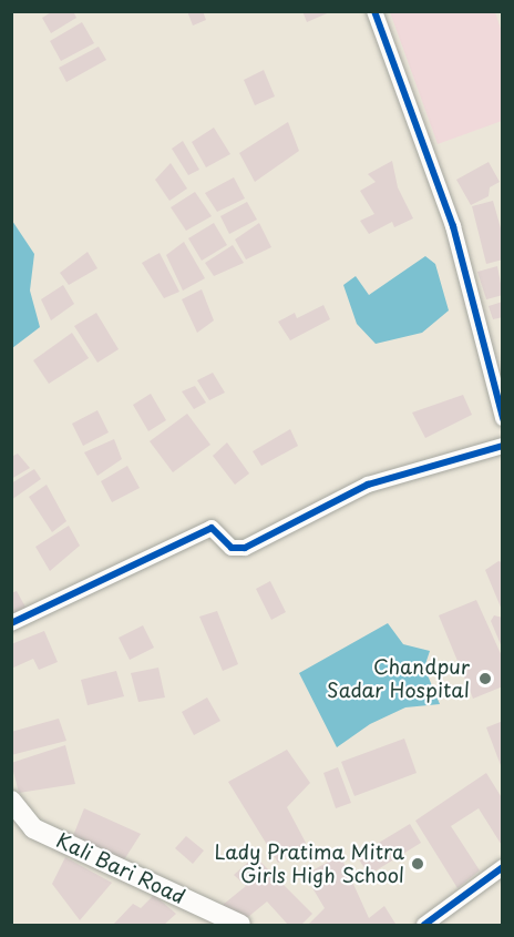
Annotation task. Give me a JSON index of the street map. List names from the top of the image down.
{
  "streets": {
    "main road": ["Kali Bari Road"]
  },
  "places": ["Chandpur Sadar Hospital", "Lady Pratima Mitra Girls High School"]
}
